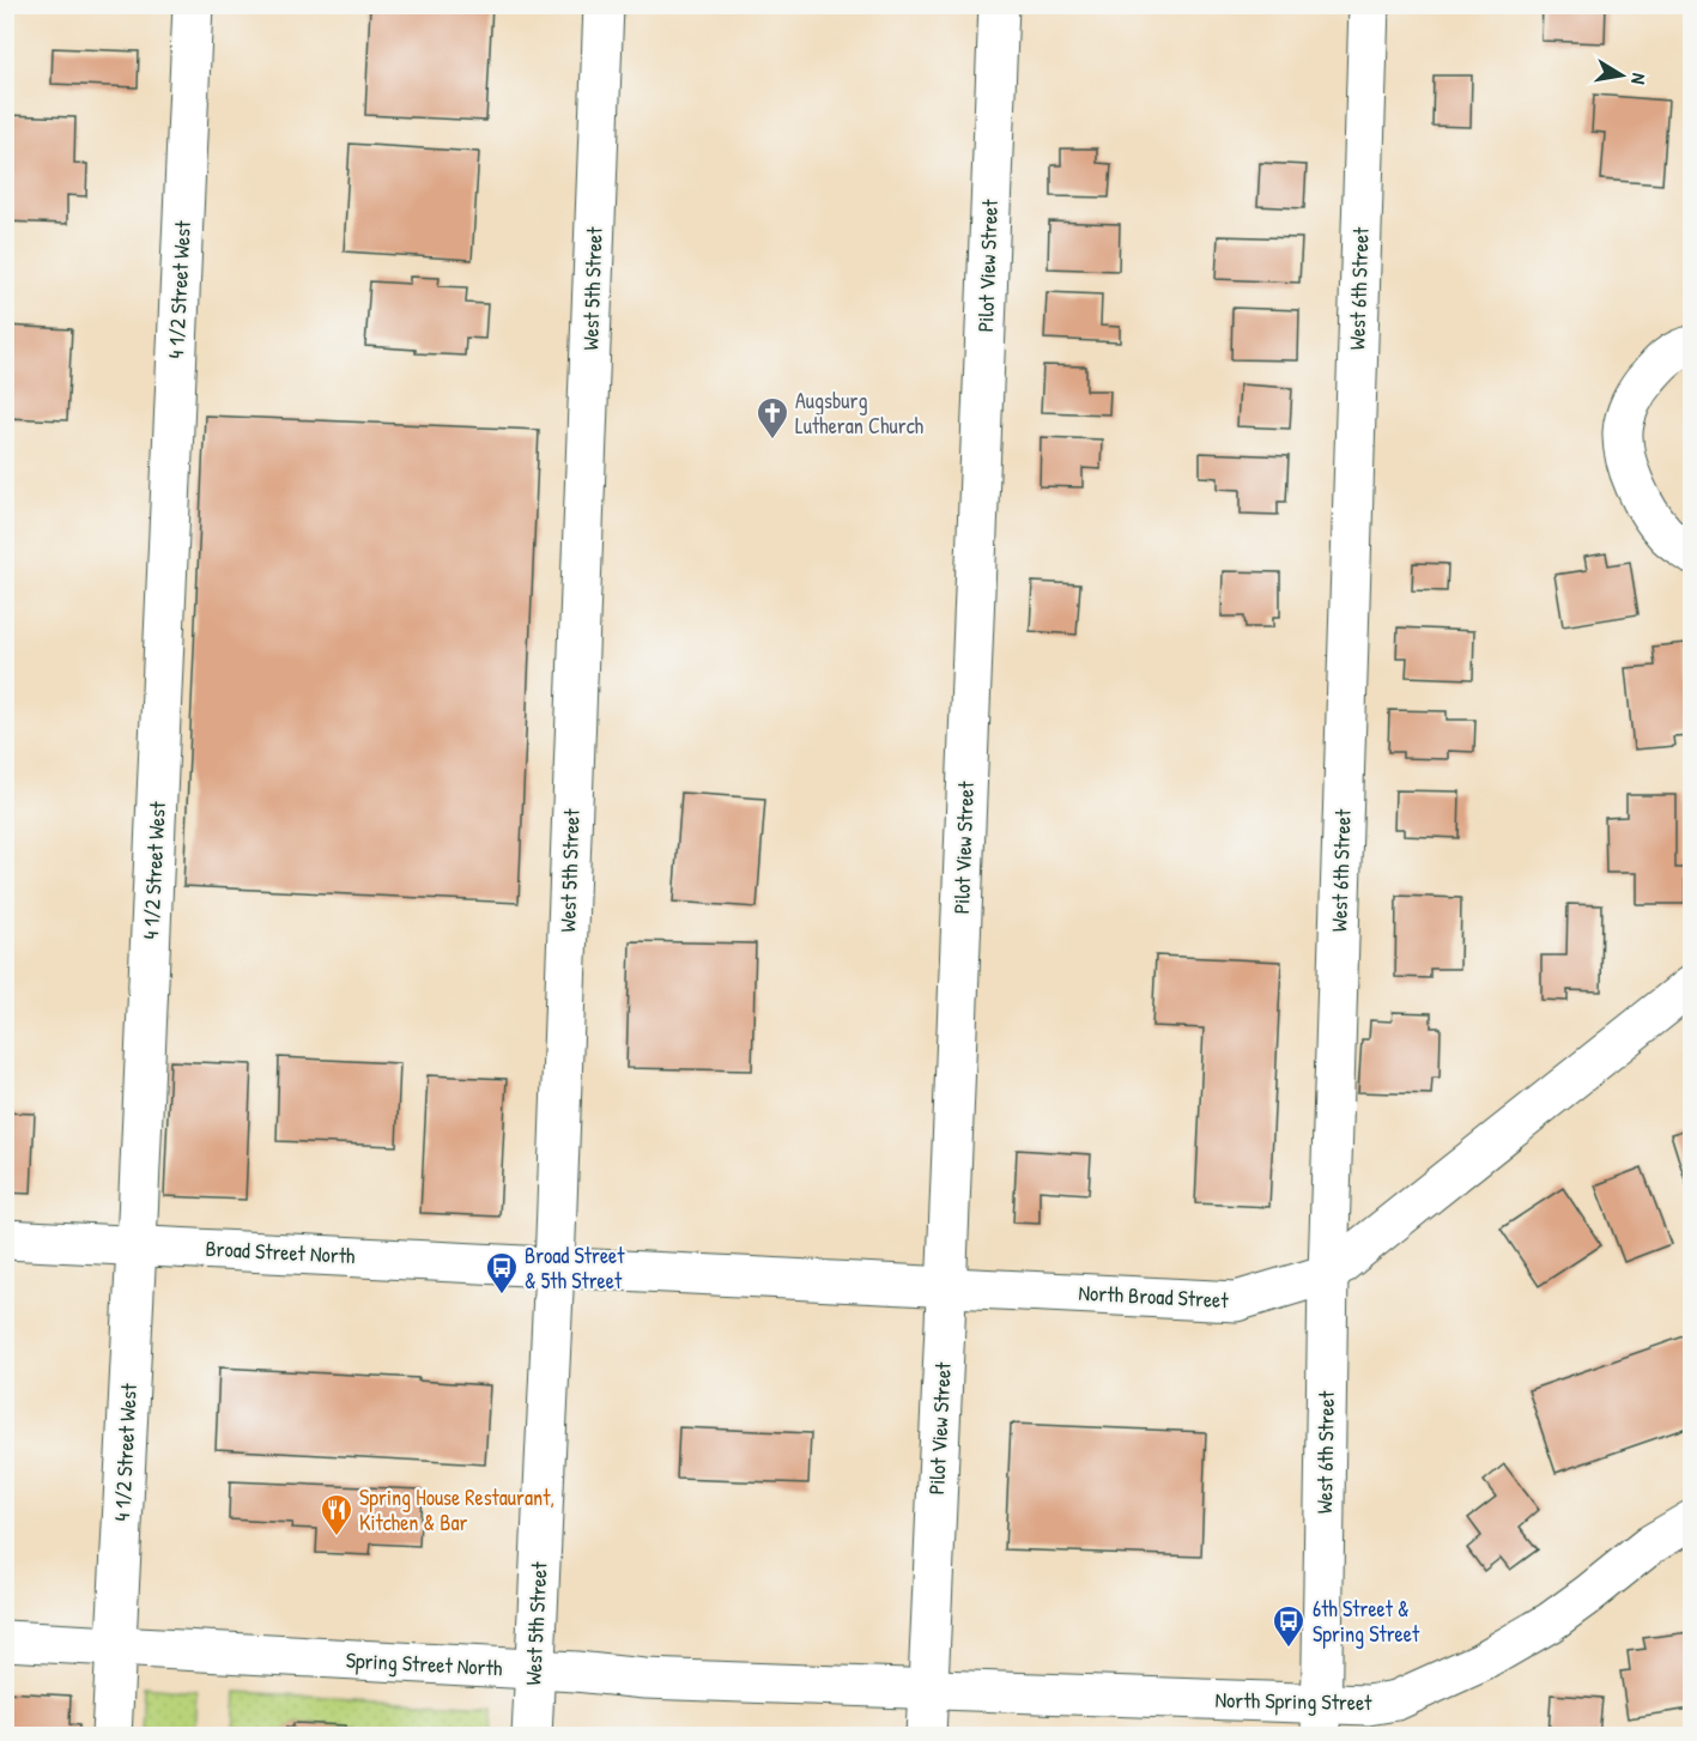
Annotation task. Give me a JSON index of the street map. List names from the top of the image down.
{
  "streets": {
    "street": [
      "Pilot View Street",
      "West 5th Street",
      "West 6th Street",
      "4 1/2 Street West",
      "Broad Street North",
      "North Broad Street",
      "Spring Street North",
      "North Spring Street"
    ]
  },
  "crossings": [
    ["Pilot View Street", "North Broad Street"],
    ["Pilot View Street", "Spring Street North"],
    ["Pilot View Street", "North Spring Street"],
    ["West 5th Street", "Broad Street North"],
    ["West 5th Street", "North Broad Street"],
    ["West 5th Street", "Spring Street North"],
    ["West 6th Street", "North Broad Street"],
    ["West 6th Street", "North Spring Street"],
    ["4 1/2 Street West", "Broad Street North"],
    ["4 1/2 Street West", "Spring Street North"],
    ["Broad Street North", "North Broad Street"],
    ["Spring Street North", "North Spring Street"]
  ],
  "places": {
    "church": ["Augsburg Lutheran Church"],
    "bus stop": ["Broad Street & 5th Street", "6th Street & Spring Street"],
    "restaurant": ["Spring House Restaurant, Kitchen & Bar"]
  },
  "north": "right"
}
